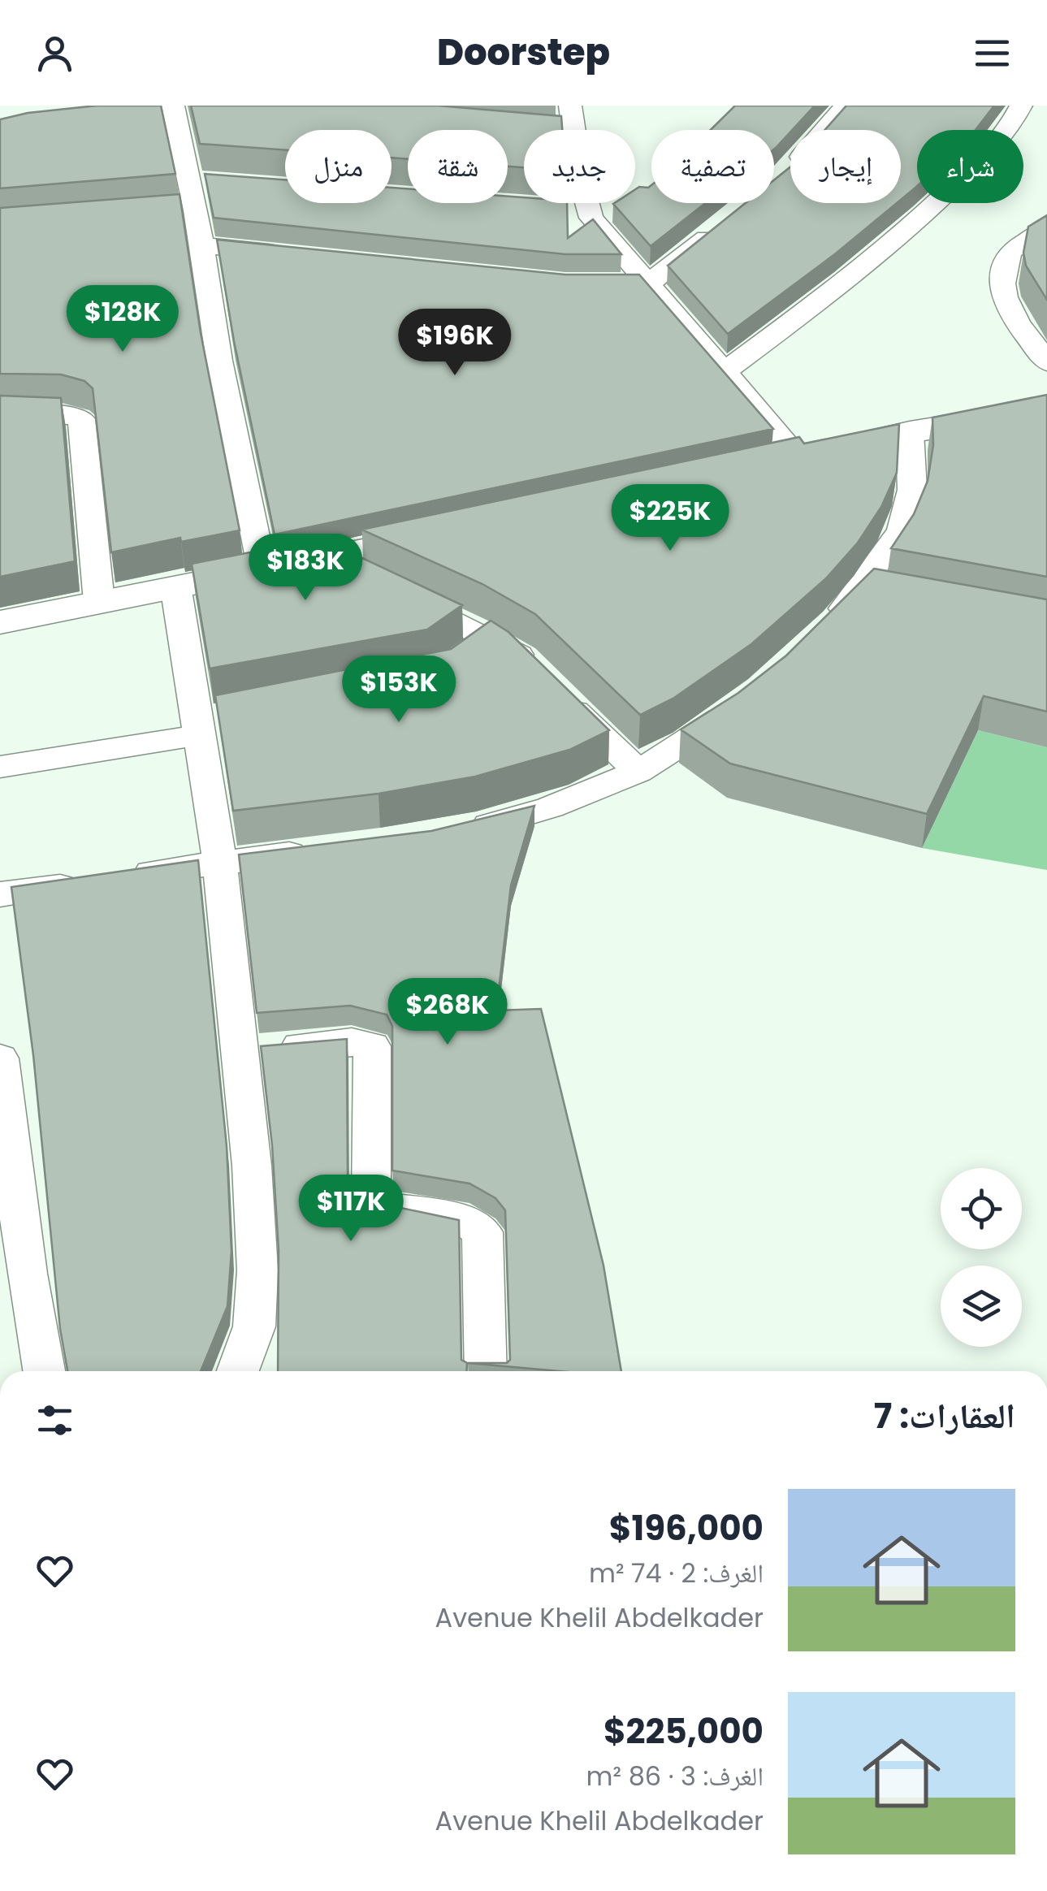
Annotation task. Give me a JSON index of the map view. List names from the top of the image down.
{
  "page": {
    "header": "Doorstep",
    "chip": [
      "شراء",
      "إيجار",
      "تصفية",
      "جديد",
      "شقة",
      "منزل"
    ],
    "price": [
      "$128K",
      "$196K",
      "$225K",
      "$183K",
      "$153K",
      "$268K",
      "$117K"
    ],
    "heading": "العقارات: 7",
    "list": [
      {
        "name": "$196,000",
        "note": "الغرف: 2 · 74 m² · Avenue Khelil Abdelkader"
      },
      {
        "name": "$225,000",
        "note": "الغرف: 3 · 86 m² · Avenue Khelil Abdelkader"
      }
    ]
  }
}
